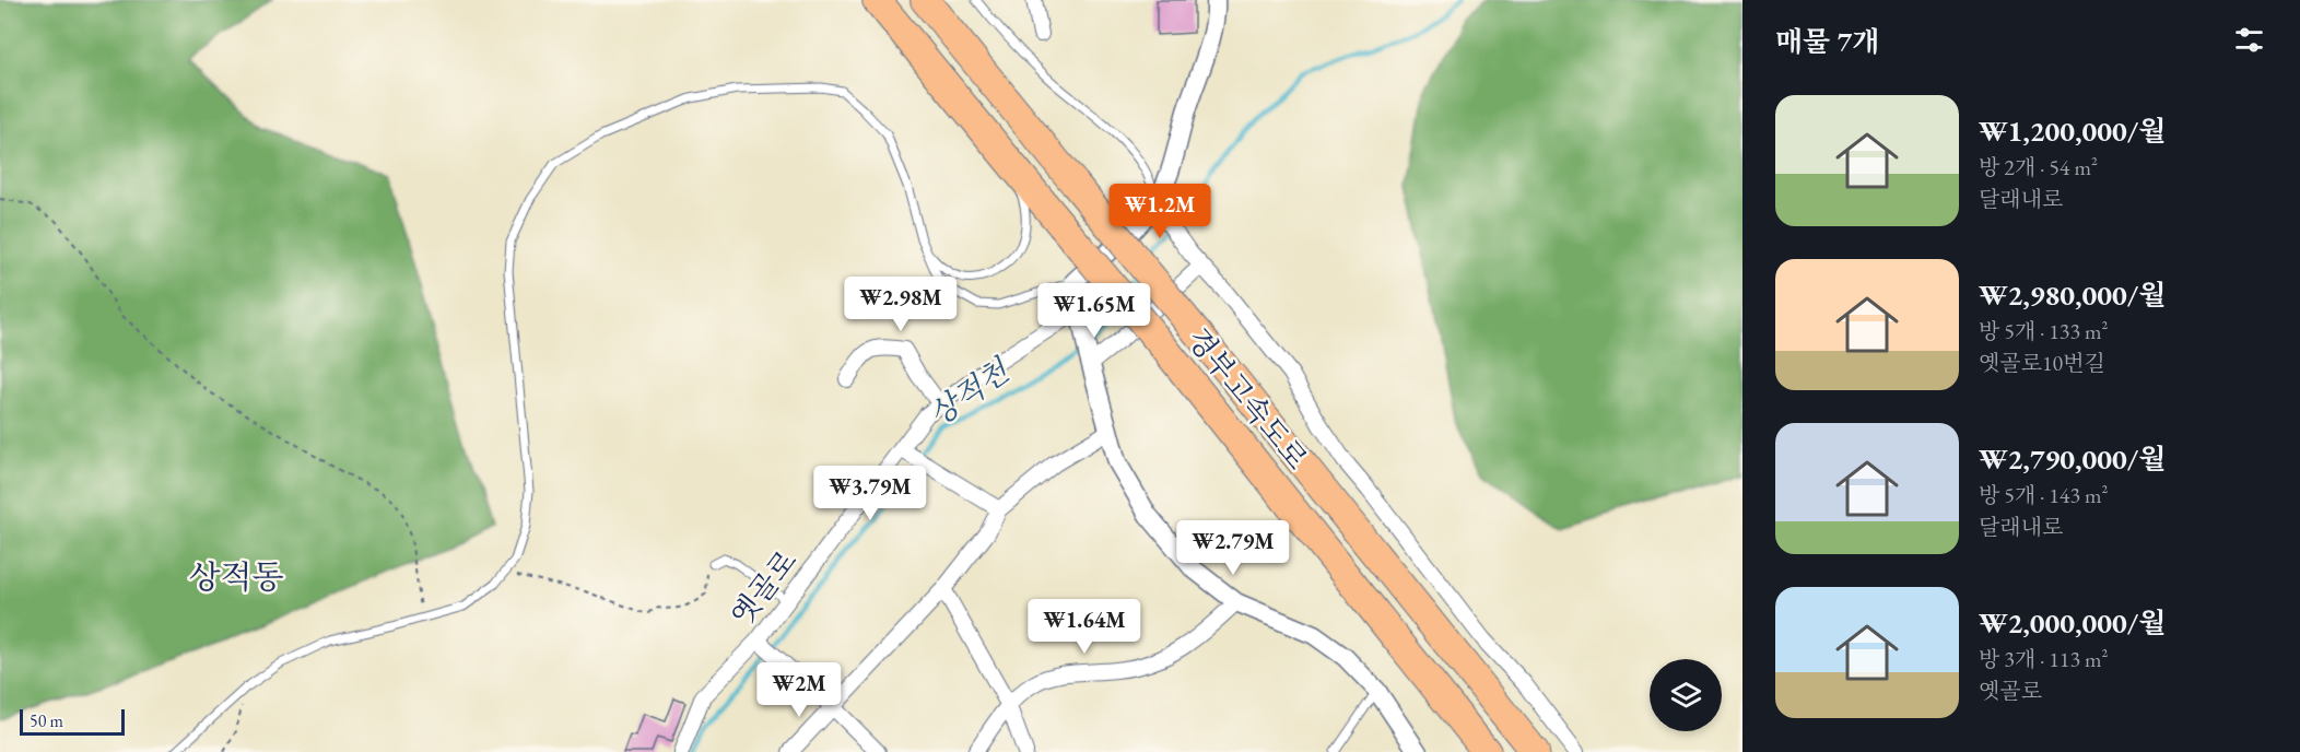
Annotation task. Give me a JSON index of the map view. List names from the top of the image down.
{
  "streets": {
    "highway": ["경부고속도로"],
    "street": ["옛골로"]
  },
  "districts": ["상적동"],
  "water": ["상적천"],
  "scale_bar": "50 m",
  "page": {
    "heading": "매물 7개",
    "list": [
      {
        "name": "₩1,200,000/월",
        "note": "방 2개 · 54 m² · 달래내로"
      },
      {
        "name": "₩2,980,000/월",
        "note": "방 5개 · 133 m² · 옛골로10번길"
      },
      {
        "name": "₩2,790,000/월",
        "note": "방 5개 · 143 m² · 달래내로"
      },
      {
        "name": "₩2,000,000/월",
        "note": "방 3개 · 113 m² · 옛골로"
      }
    ],
    "price": [
      "₩1.2M",
      "₩2.98M",
      "₩1.65M",
      "₩3.79M",
      "₩2.79M",
      "₩1.64M",
      "₩2M"
    ],
    "scale": "50 m"
  }
}
